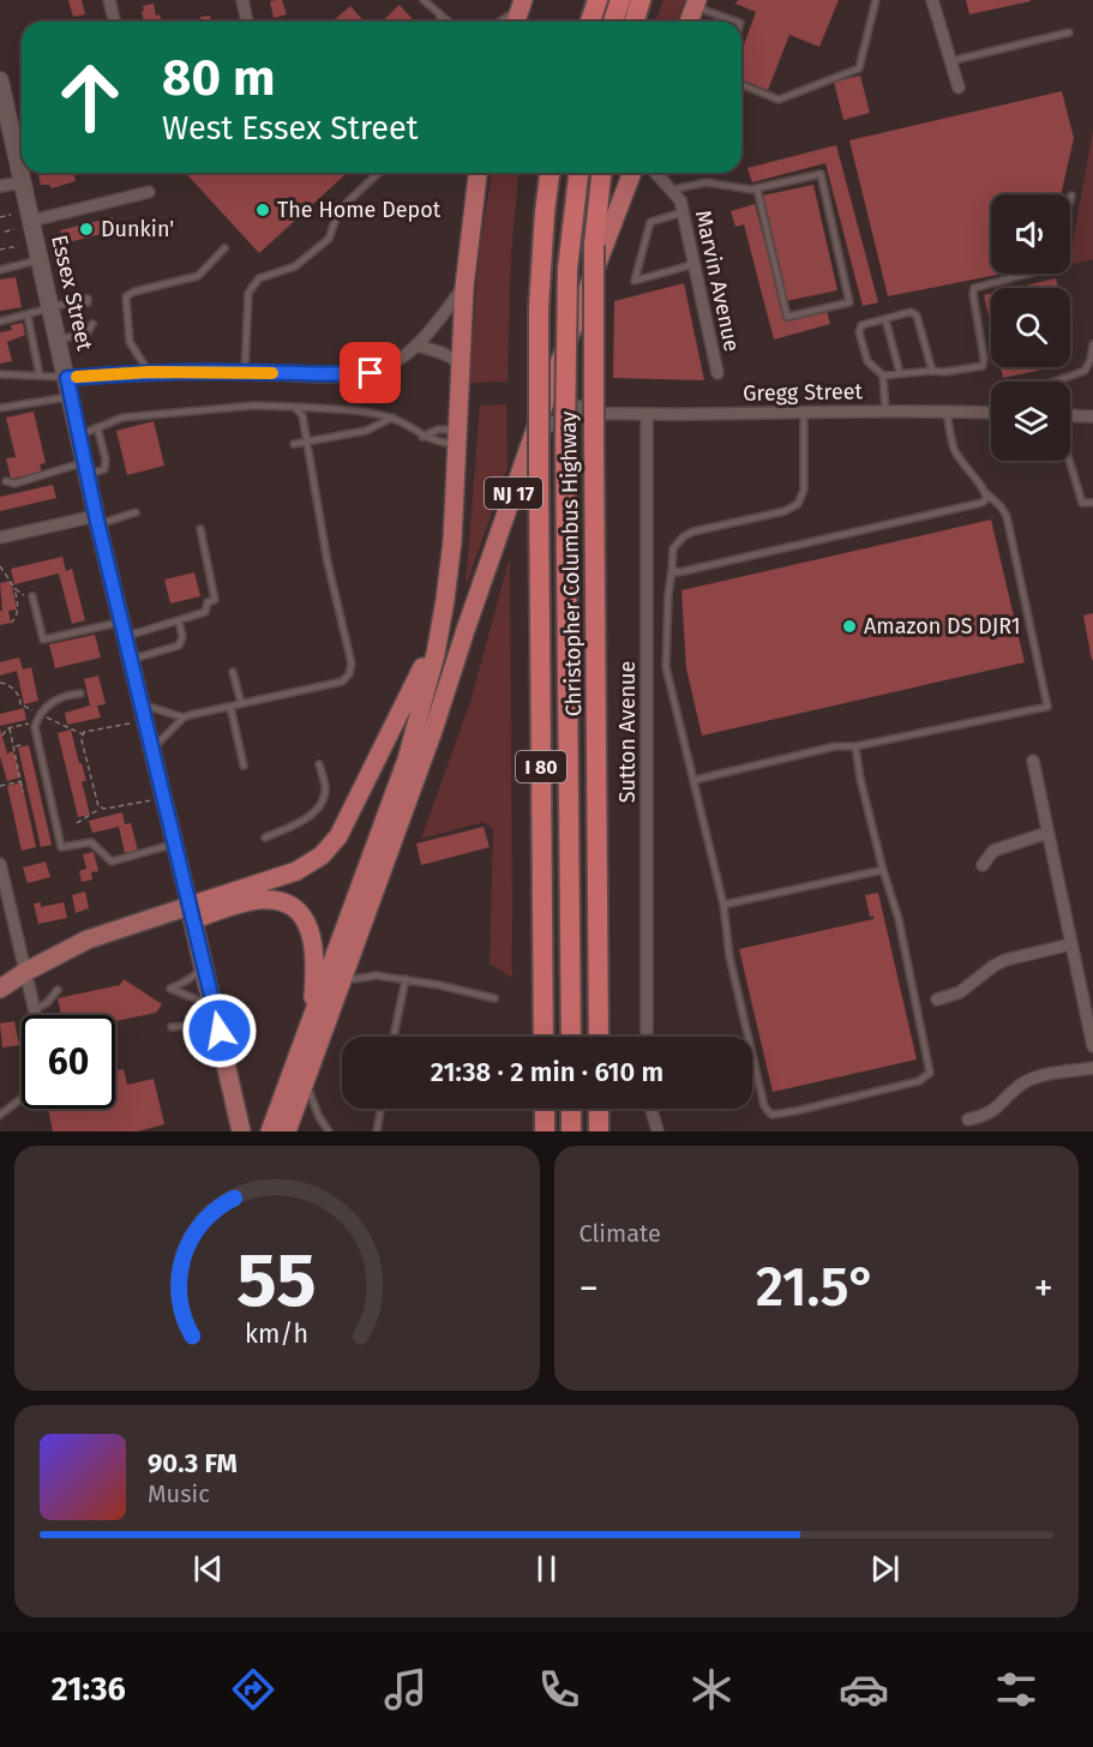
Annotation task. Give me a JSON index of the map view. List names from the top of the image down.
{
  "streets": {
    "highway": ["NJ 17", "Christopher Columbus Highway", "I 80"],
    "main road": ["Essex Street"],
    "street": ["Marvin Avenue", "Gregg Street", "Sutton Avenue"]
  },
  "crossings": [
    ["Gregg Street", "NJ 17"],
    ["Gregg Street", "Sutton Avenue"]
  ],
  "places": ["The Home Depot", "Dunkin'", "Amazon DS DJR1"],
  "page": {
    "turn": ["80 m", "West Essex Street"],
    "limit": "60",
    "trip": "21:38 · 2 min · 610 m",
    "tile": "Climate",
    "heat": ["−", "21.5°", "+"],
    "song": ["90.3 FM", "Music"],
    "tabs": "21:36",
    "gauge": ["55", "km/h"]
  }
}
